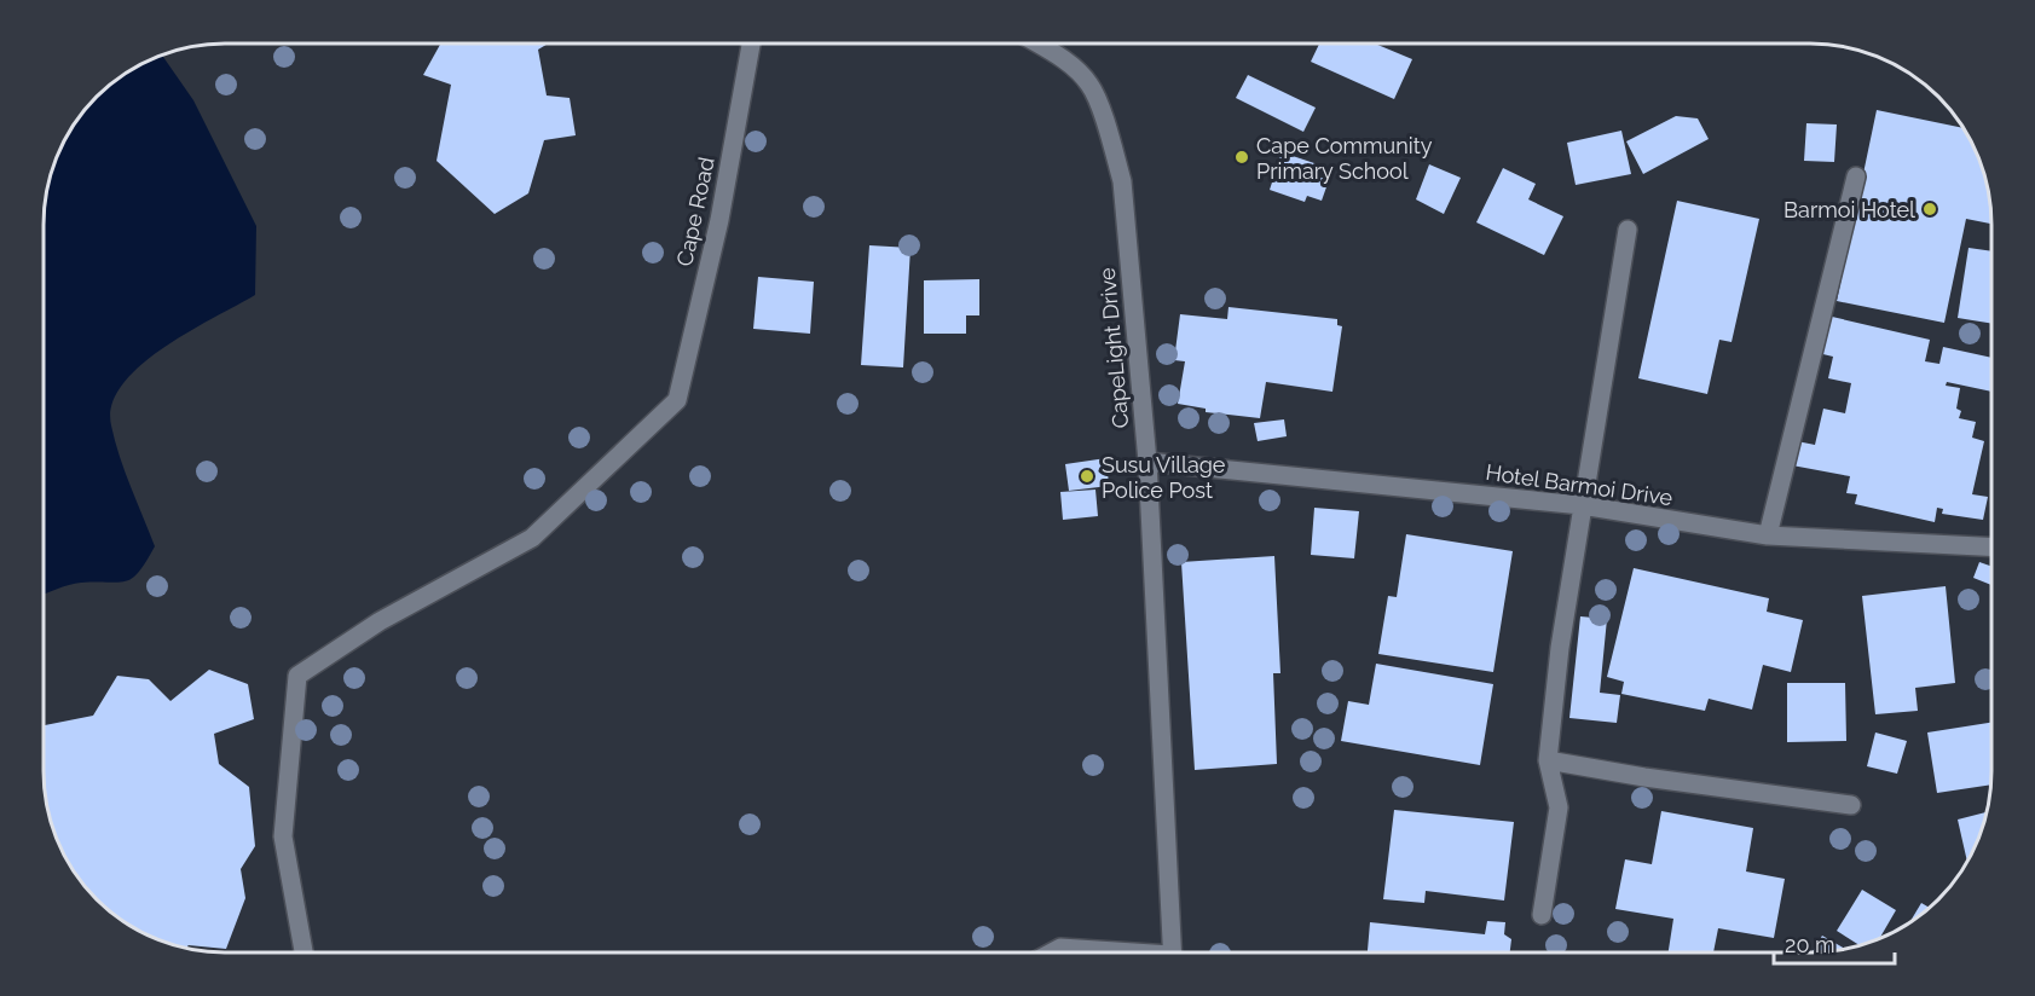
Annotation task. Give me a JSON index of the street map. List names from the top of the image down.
{
  "streets": {
    "street": ["Cape Road", "CapeLight Drive", "Hotel Barmoi Drive"]
  },
  "crossings": [
    ["CapeLight Drive", "Hotel Barmoi Drive"]
  ],
  "places": ["Cape Community Primary School", "Barmoi Hotel", "Susu Village Police Post"],
  "scale_bar": "20 m"
}
